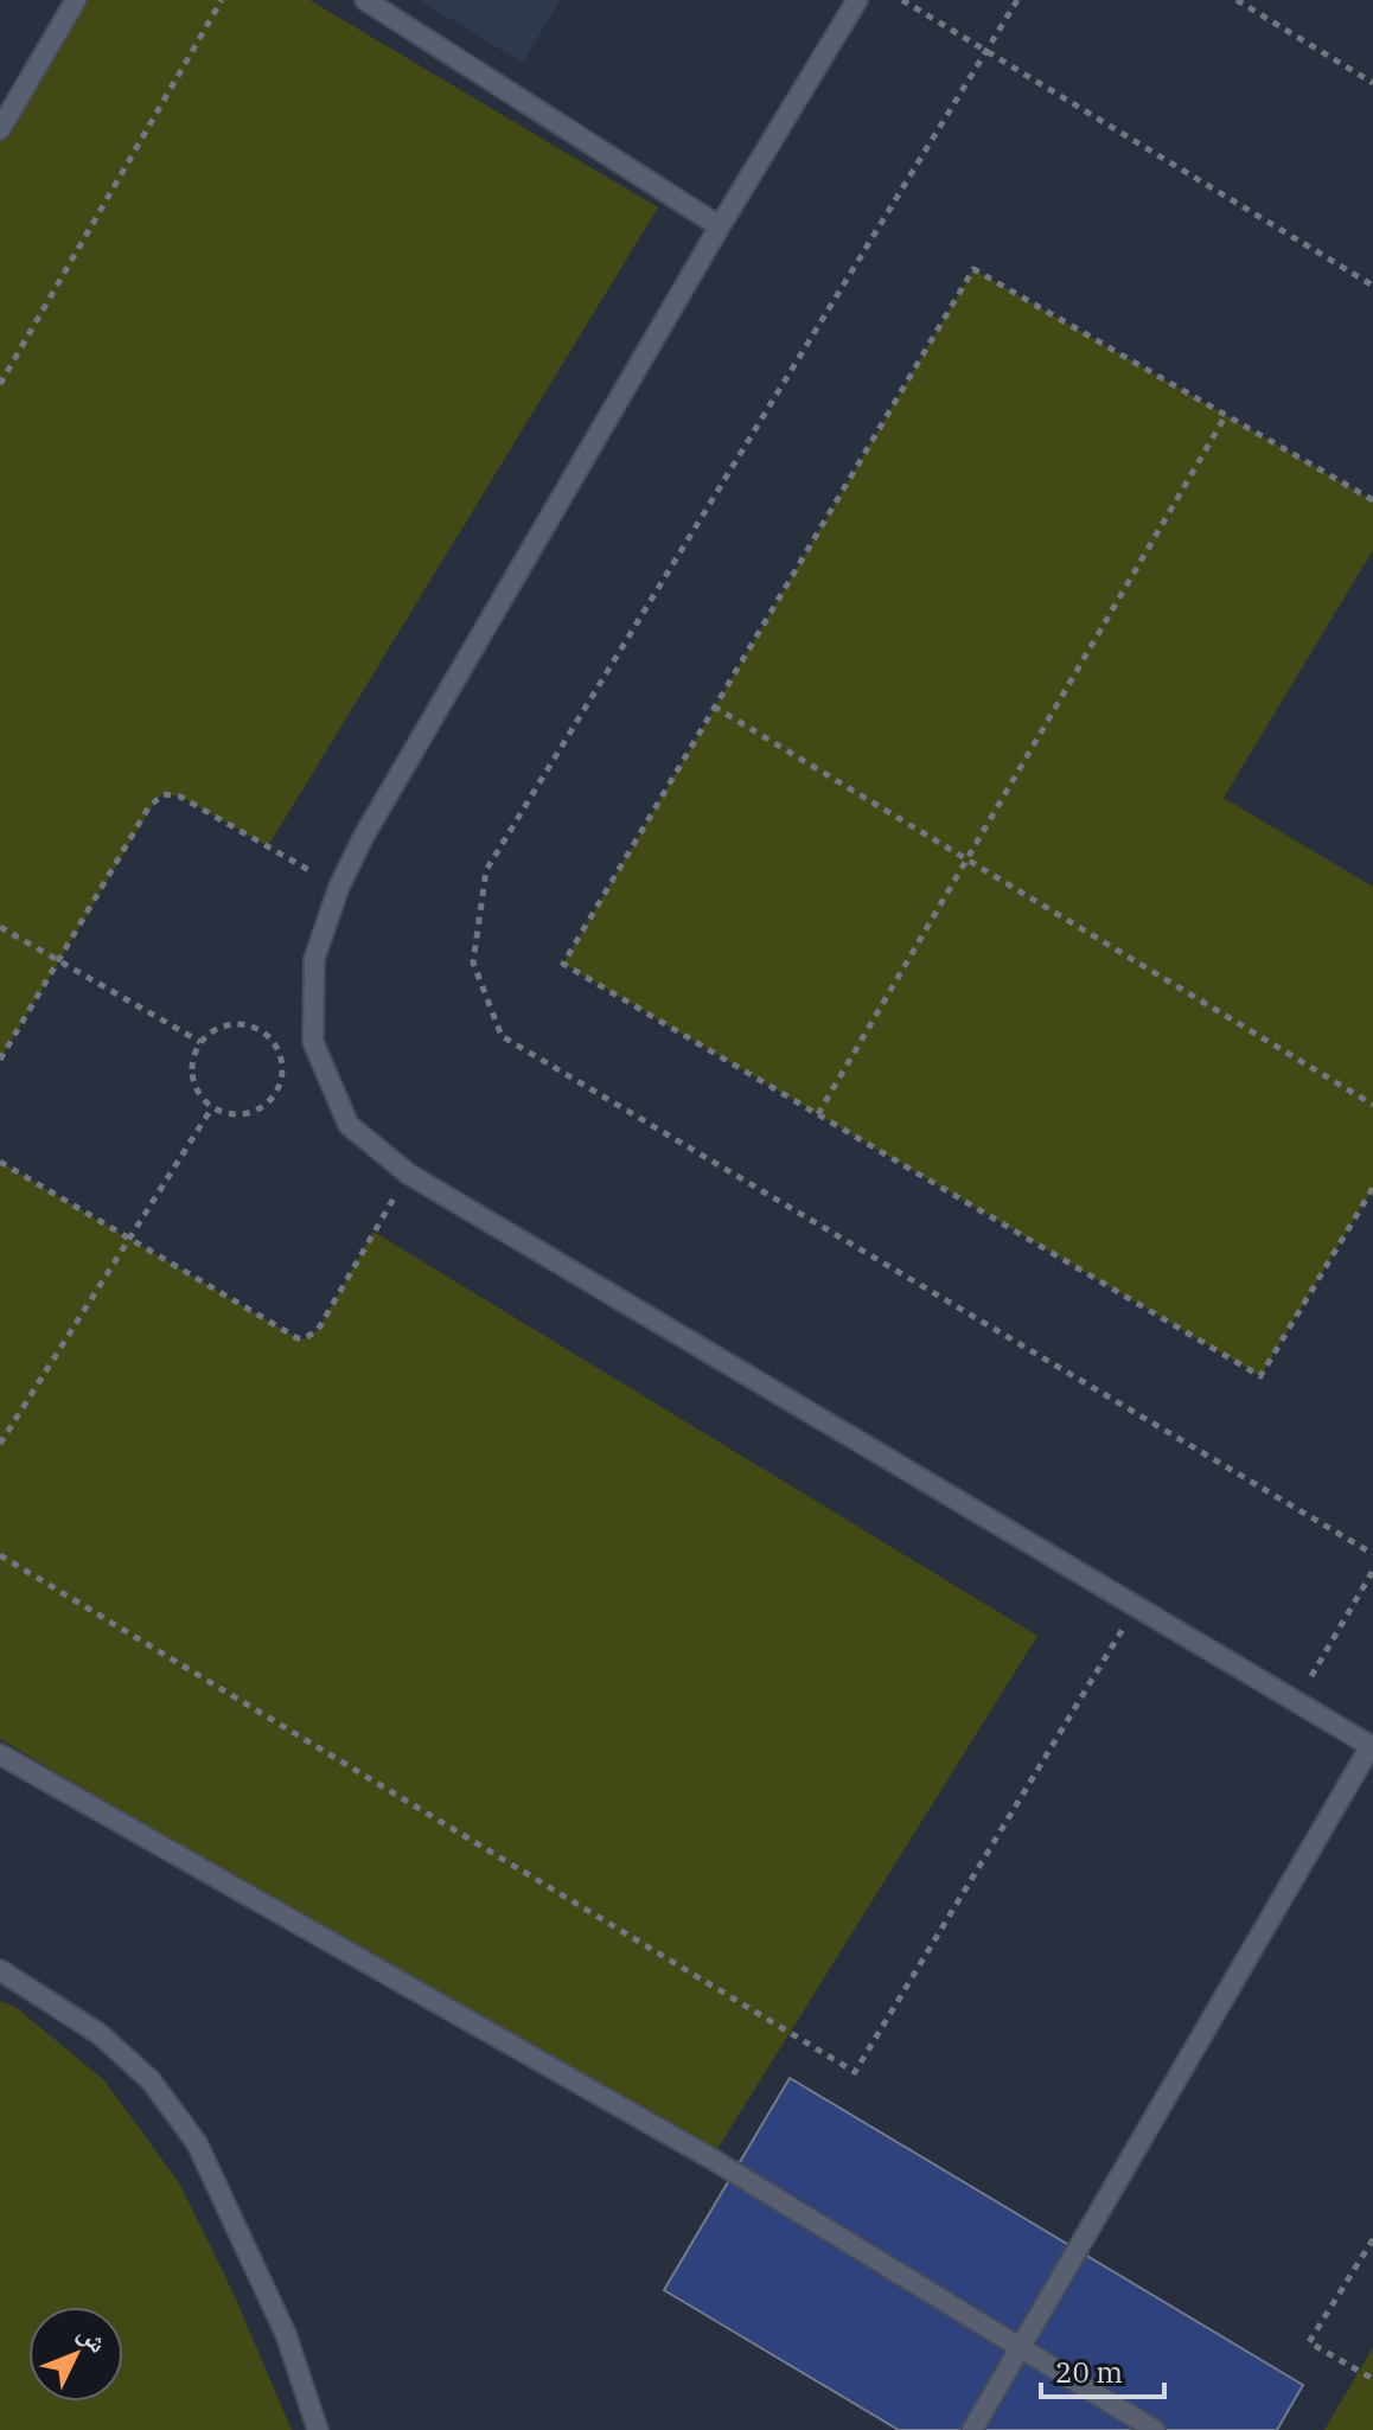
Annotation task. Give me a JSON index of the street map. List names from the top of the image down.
{
  "scale_bar": "20 m",
  "north": "top right"
}
